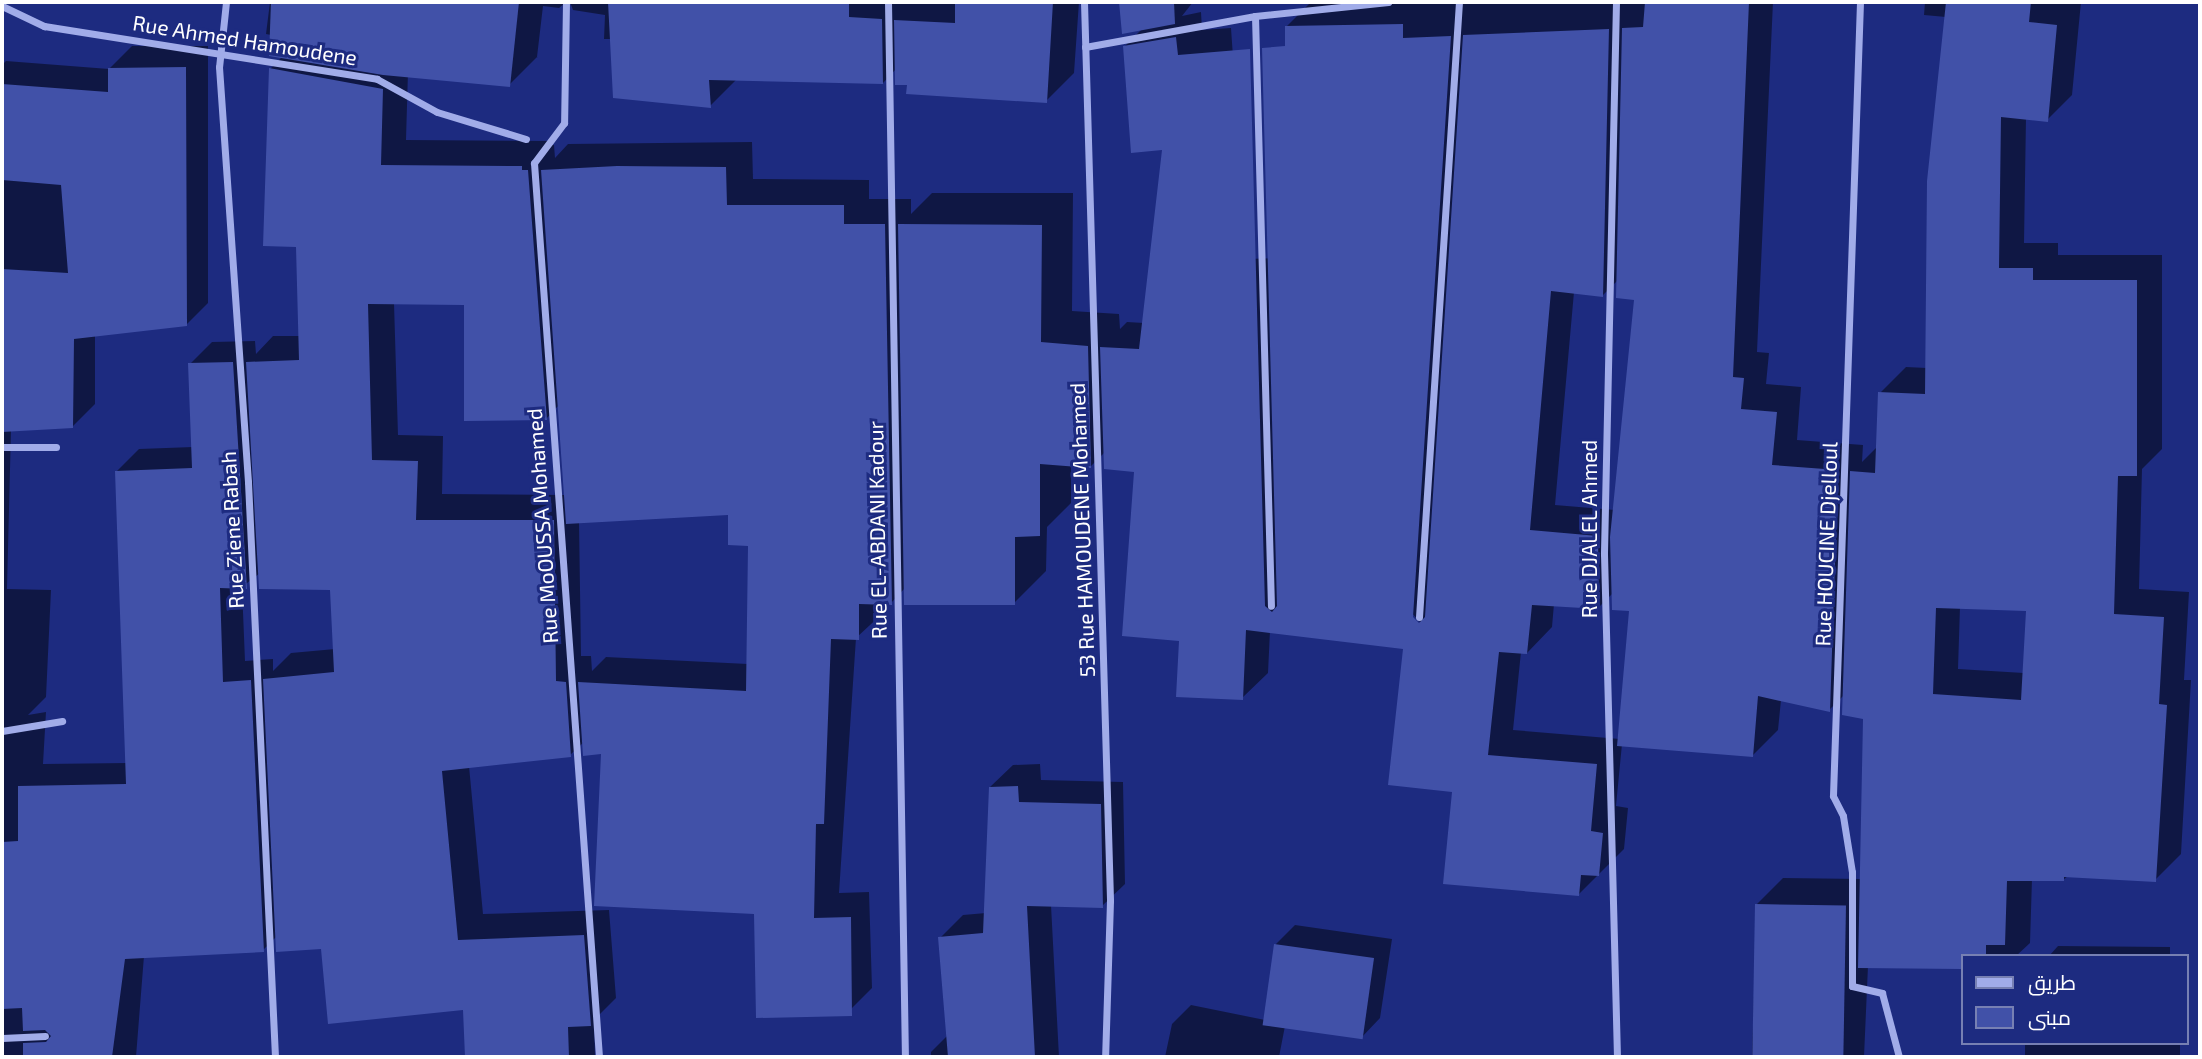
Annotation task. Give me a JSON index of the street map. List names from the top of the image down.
{
  "streets": {
    "street": [
      "Rue Ahmed Hamoudene",
      "Rue MoOUSSA Mohamed",
      "Rue DJALEL Ahmed",
      "Rue Ziene Rabah",
      "Rue EL-ABDANI Kadour",
      "53 Rue HAMOUDENE Mohamed",
      "Rue HOUCINE Djelloul"
    ]
  },
  "crossings": [
    ["Rue Ahmed Hamoudene", "Rue Ziene Rabah"]
  ],
  "legend": ["طريق", "مبنى"]
}
